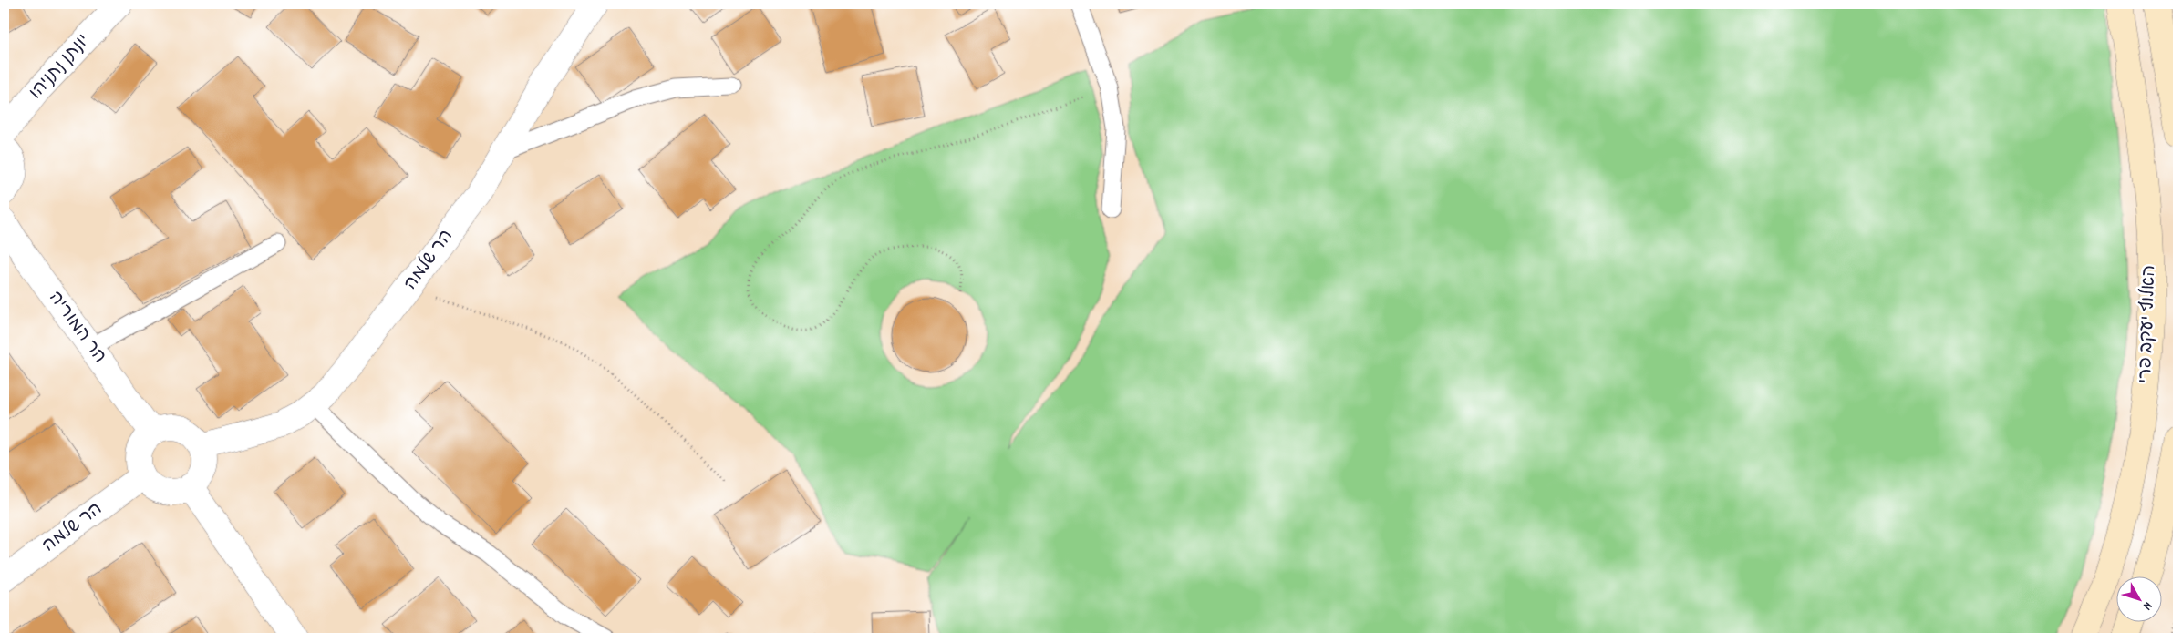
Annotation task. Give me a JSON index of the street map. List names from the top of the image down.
{
  "streets": {
    "street": [
      "יונתן נתניהו",
      "הר שלמה",
      "האלוף יעקב פרי",
      "הר המוריה"
    ]
  },
  "crossings": [
    ["הר שלמה", "הר המוריה"]
  ],
  "north": "bottom right"
}
